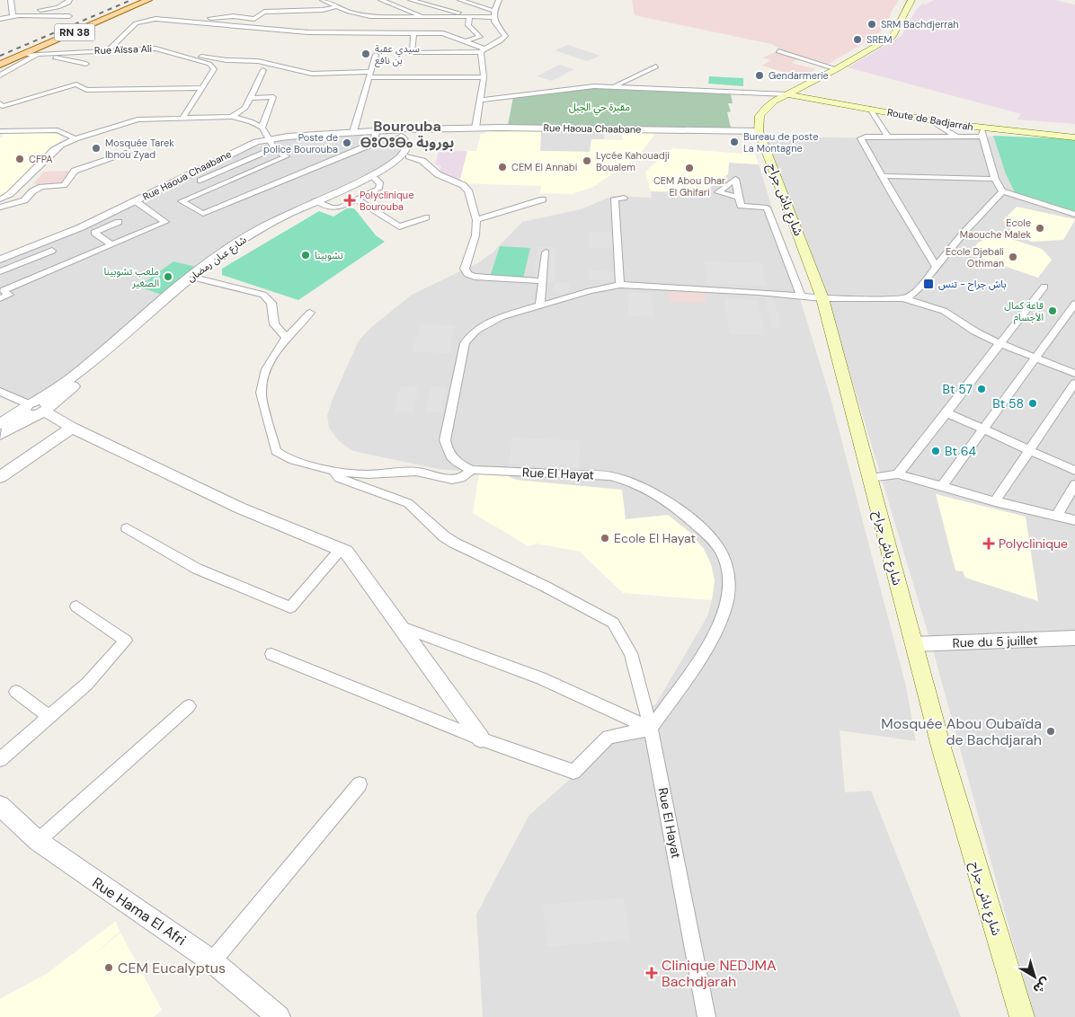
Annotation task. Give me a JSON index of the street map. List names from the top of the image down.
{
  "streets": {
    "main road": ["RN 38", "Route de Badjarrah", "شارع باش جراح"],
    "street": [
      "Rue Aïssa Ali",
      "Rue Haoua Chaabane",
      "شارع عبان رمضان",
      "Rue El Hayat",
      "Rue du 5 juillet",
      "Rue Hama El Afri"
    ]
  },
  "crossings": [
    ["RN 38", "Rue Aïssa Ali"],
    ["Rue Haoua Chaabane", "شارع باش جراح"],
    ["Rue Haoua Chaabane", "شارع عبان رمضان"],
    ["شارع باش جراح", "Rue El Hayat"],
    ["شارع باش جراح", "Rue du 5 juillet"]
  ],
  "districts": ["Bourouba ⴱⵓⵔⵓⴱⴰ بوروبة"],
  "parks": ["مقبرة حي الجبل"],
  "places": {
    "other": [
      "SRM Bachdjerrah",
      "SREM",
      "سيدي عقبة بن نافع",
      "Gendarmerie",
      "Bureau de poste La Montagne",
      "Poste de police Bourouba",
      "Mosquée Tarek Ibnou Zyad",
      "CFPA",
      "Lycée Kahouadji Boualem",
      "CEM El Annabi",
      "CEM Abou Dhar El Ghifari",
      "Ecole Maouche Malek",
      "تشوبينا",
      "Ecole Djebali Othman",
      "ملعب تشوبينا الصغير",
      "قاعة كمال الأجسام",
      "Bt 57",
      "Bt 58",
      "Bt 64",
      "Ecole El Hayat",
      "Mosquée Abou Oubaïda de Bachdjarah",
      "CEM Eucalyptus"
    ],
    "health": ["Polyclinique Bourouba", "Polyclinique", "Clinique NEDJMA Bachdjarah"],
    "transit": ["باش جراح - تنس"]
  },
  "north": "bottom right"
}
